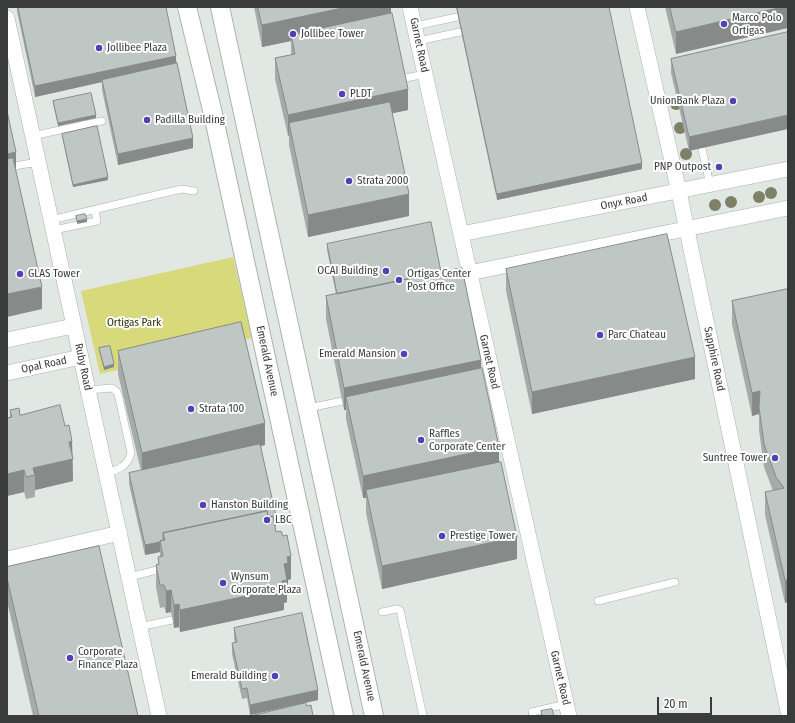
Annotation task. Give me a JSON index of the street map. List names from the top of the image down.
{
  "streets": {
    "street": [
      "Garnet Road",
      "Onyx Road",
      "Sapphire Road",
      "Emerald Avenue",
      "Opal Road",
      "Ruby Road"
    ]
  },
  "crossings": [
    ["Garnet Road", "Onyx Road"],
    ["Onyx Road", "Sapphire Road"],
    ["Opal Road", "Ruby Road"]
  ],
  "parks": ["Ortigas Park"],
  "places": [
    "Marco Polo Ortigas",
    "Jollibee Tower",
    "Jollibee Plaza",
    "PLDT",
    "UnionBank Plaza",
    "Padilla Building",
    "PNP Outpost",
    "Strata 2000",
    "OCAI Building",
    "GLAS Tower",
    "Ortigas Center Post Office",
    "Parc Chateau",
    "Emerald Mansion",
    "Strata 100",
    "Raffles Corporate Center",
    "Suntree Tower",
    "Hanston Building",
    "LBC",
    "Prestige Tower",
    "Wynsum Corporate Plaza",
    "Corporate Finance Plaza",
    "Emerald Building"
  ],
  "scale_bar": "20 m"
}
